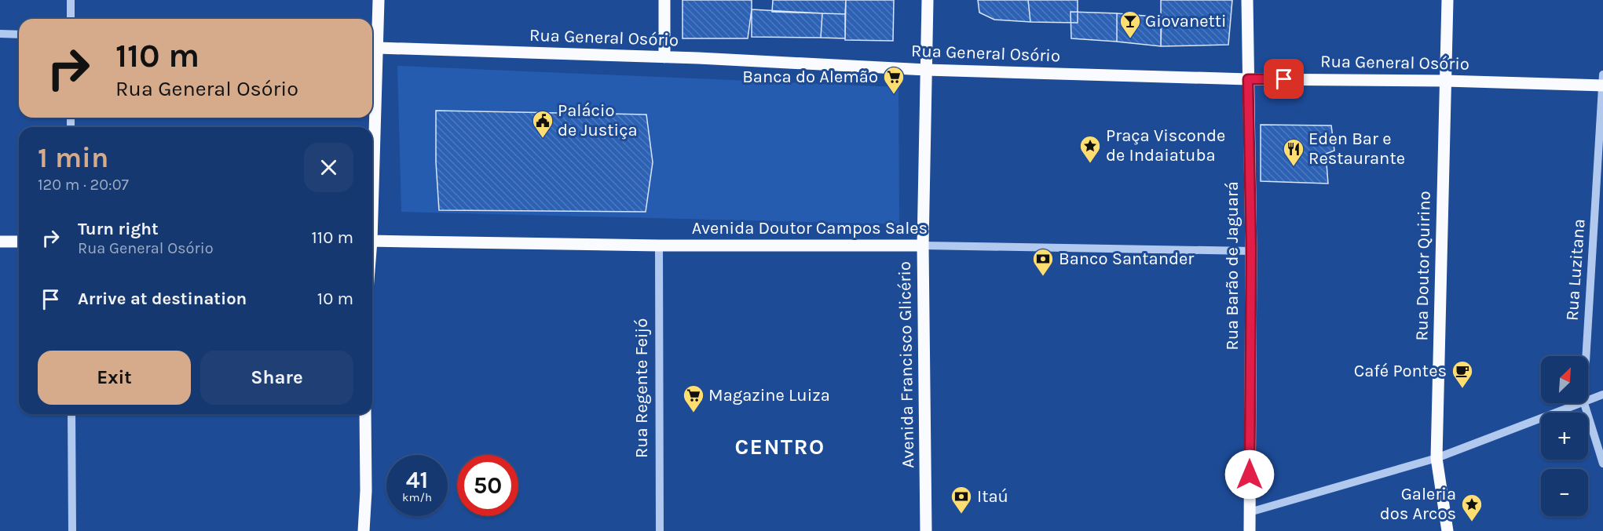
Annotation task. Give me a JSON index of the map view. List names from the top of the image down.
{
  "streets": {
    "main road": [
      "Rua General Osório",
      "Avenida Doutor Campos Sales",
      "Rua Barão de Jaguará",
      "Rua Doutor Quirino",
      "Avenida Francisco Glicério"
    ],
    "street": ["Rua Luzitana", "Rua Regente Feijó"]
  },
  "crossings": [
    ["Rua General Osório", "Rua Barão de Jaguará"],
    ["Rua General Osório", "Rua Doutor Quirino"],
    ["Rua General Osório", "Rua Luzitana"],
    ["Rua General Osório", "Avenida Francisco Glicério"],
    ["Avenida Doutor Campos Sales", "Rua Barão de Jaguará"],
    ["Avenida Doutor Campos Sales", "Avenida Francisco Glicério"],
    ["Avenida Doutor Campos Sales", "Rua Regente Feijó"]
  ],
  "districts": ["CENTRO"],
  "places": {
    "bar": ["Giovanetti"],
    "supermarket": ["Banca do Alemão", "Magazine Luiza"],
    "public building": ["Palácio de Justiça"],
    "place": ["Praça Visconde de Indaiatuba", "Galeria dos Arcos"],
    "restaurant": ["Eden Bar e Restaurante"],
    "bank": ["Banco Santander", "Itaú"],
    "cafe": ["Café Pontes"]
  },
  "north": "top right",
  "page": {
    "turn": ["110 m", "Rua General Osório"],
    "heading": ["1 min", "120 m · 20:07"],
    "list": [
      {
        "name": "Turn right",
        "note": "Rua General Osório",
        "value": "110 m"
      },
      {
        "name": "Arrive at destination",
        "value": "10 m"
      }
    ],
    "buttons": ["Exit", "Share"],
    "map_buttons": ["+", "−"],
    "speed": "41 km/h",
    "limit": "50"
  }
}
